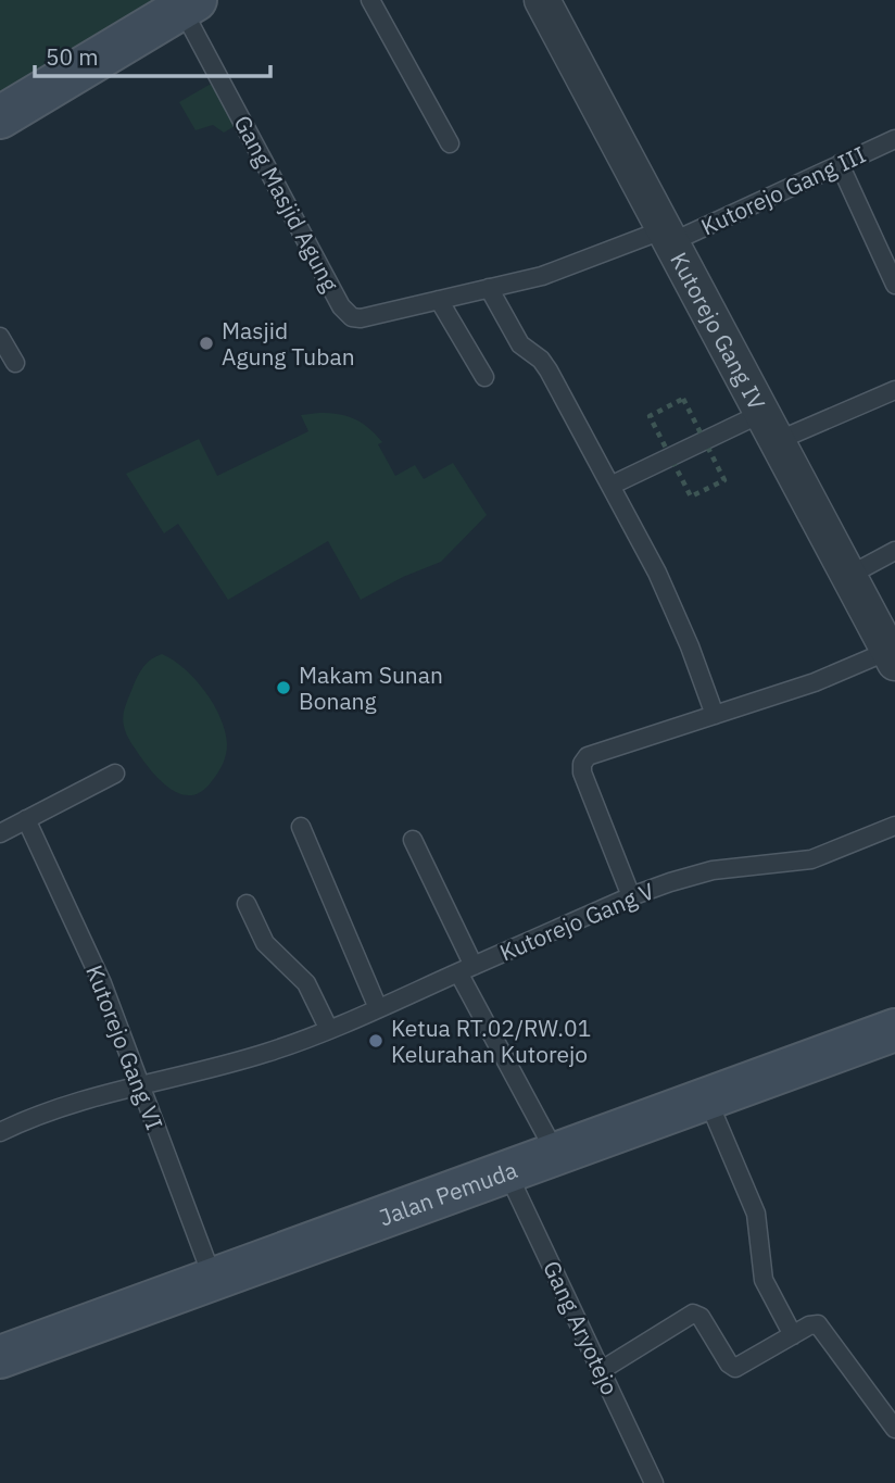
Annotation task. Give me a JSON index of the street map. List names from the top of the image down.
{
  "streets": {
    "main road": ["Jalan Pemuda"],
    "street": ["Kutorejo Gang IV"],
    "lane": [
      "Kutorejo Gang III",
      "Gang Masjid Agung",
      "Kutorejo Gang V",
      "Kutorejo Gang VI",
      "Gang Aryotejo"
    ]
  },
  "crossings": [
    ["Kutorejo Gang III", "Gang Masjid Agung"],
    ["Kutorejo Gang III", "Kutorejo Gang IV"],
    ["Kutorejo Gang V", "Kutorejo Gang VI"],
    ["Kutorejo Gang VI", "Jalan Pemuda"],
    ["Jalan Pemuda", "Gang Aryotejo"]
  ],
  "places": ["Masjid Agung Tuban", "Makam Sunan Bonang", "Ketua RT.02/RW.01 Kelurahan Kutorejo"],
  "scale_bar": "50 m"
}
